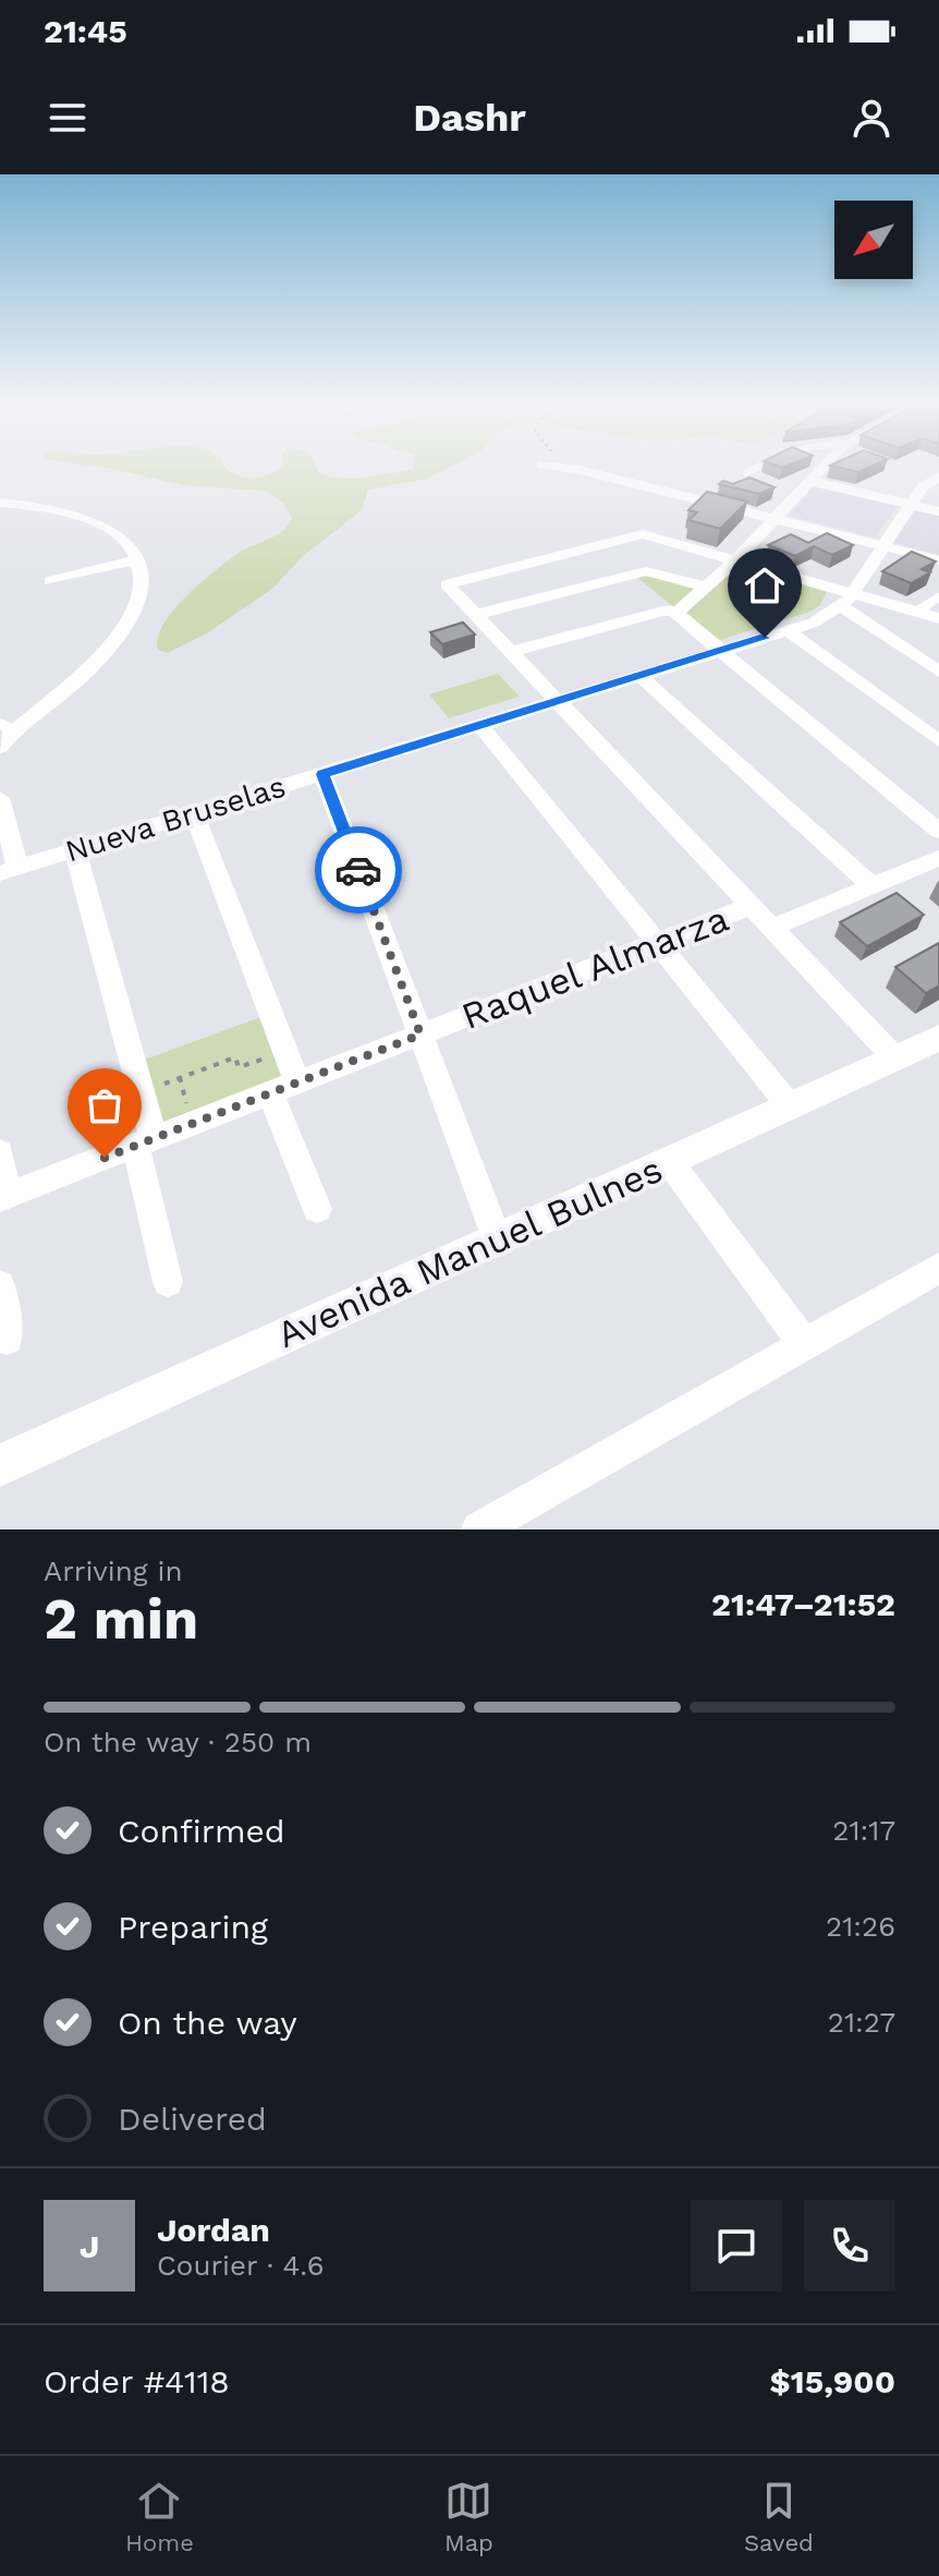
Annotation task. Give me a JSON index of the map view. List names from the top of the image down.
{
  "streets": {
    "street": ["Nueva Bruselas", "Raquel Almarza", "Avenida Manuel Bulnes"]
  },
  "north": "bottom left",
  "page": {
    "status": "21:45",
    "header": "Dashr",
    "heading": ["2 min", "Arriving in", "21:47–21:52"],
    "panel": [
      "Jordan",
      "Courier · 4.6",
      "Order #4118",
      "$15,900"
    ],
    "bar": "On the way · 250 m",
    "list": [
      ["Confirmed", "21:17"],
      ["Preparing", "21:26"],
      ["On the way", "21:27"],
      "Delivered"
    ],
    "round": "J",
    "tabs": ["Home", "Map", "Saved"]
  }
}
